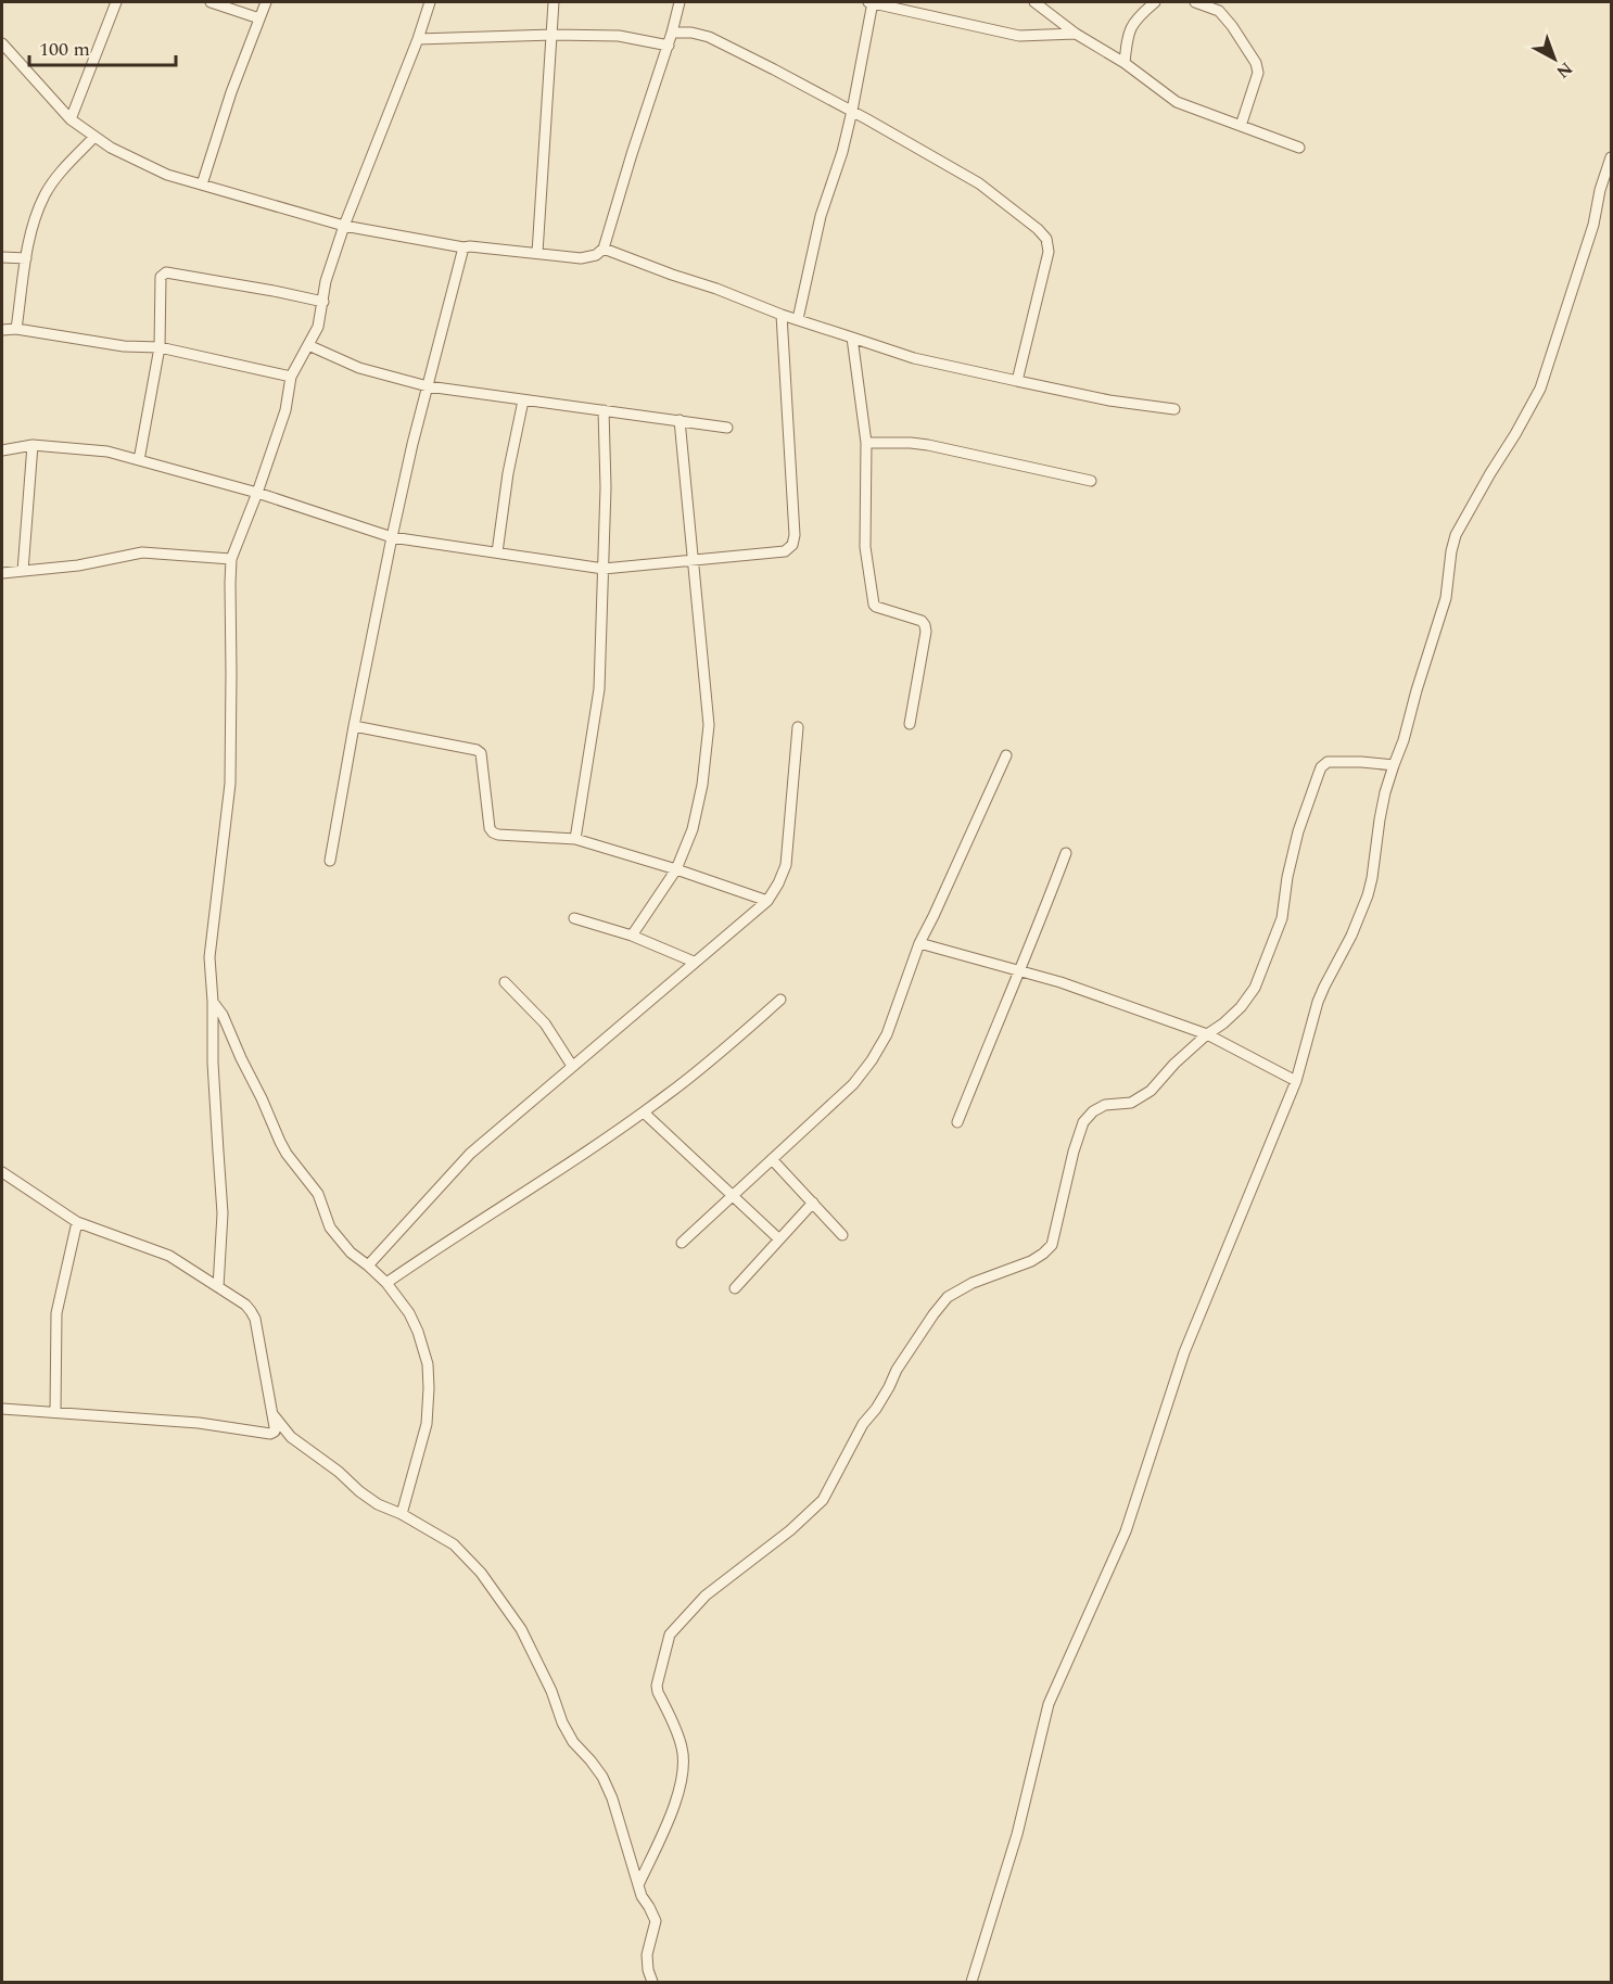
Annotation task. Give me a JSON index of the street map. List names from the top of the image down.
{
  "scale_bar": "100 m",
  "north": "bottom right"
}
